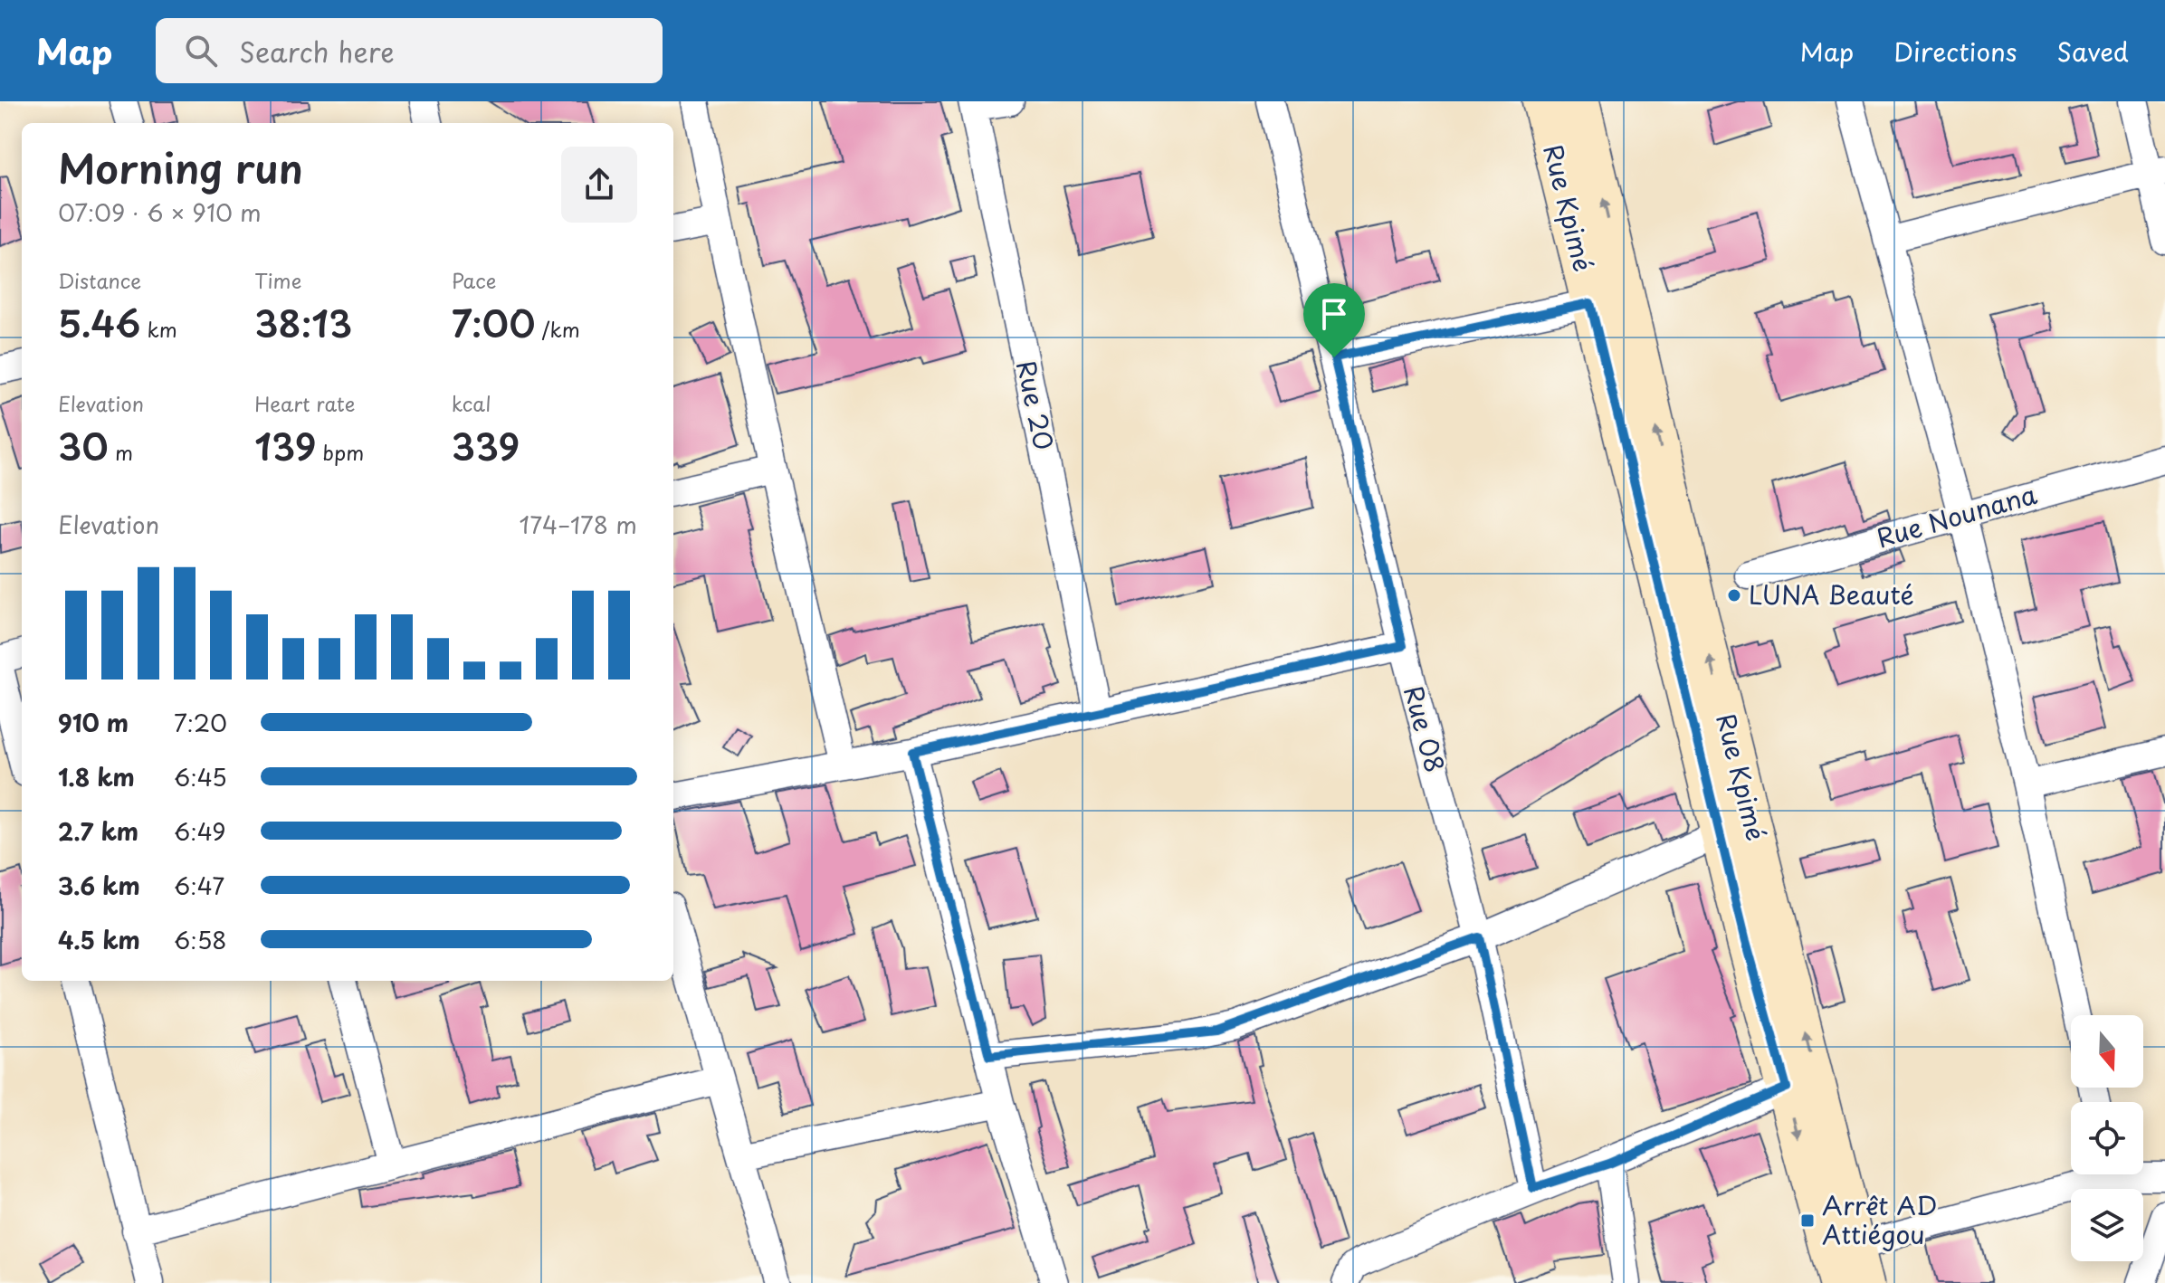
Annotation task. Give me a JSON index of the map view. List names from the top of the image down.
{
  "streets": {
    "main road": ["Rue Kpimé"],
    "street": ["Rue 20", "Rue Nounana", "Rue 08"]
  },
  "places": {
    "other": ["LUNA Beauté"],
    "transit": ["Arrêt AD Attiégou"]
  },
  "north": "bottom",
  "page": {
    "header": "Map",
    "search": "Search here",
    "nav": ["Map", "Directions", "Saved"],
    "heading": ["Morning run", "07:09 · 6 × 910 m"],
    "stats": [
      ["Distance", "5.46 km"],
      ["Time", "38:13"],
      ["Pace", "7:00 /km"],
      ["Elevation", "30 m"],
      ["Heart rate", "139 bpm"],
      ["kcal", "339"]
    ],
    "chart": ["Elevation", "174–178 m"],
    "list": [
      {
        "name": "910 m",
        "note": "7:20"
      },
      {
        "name": "1.8 km",
        "note": "6:45"
      },
      {
        "name": "2.7 km",
        "note": "6:49"
      },
      {
        "name": "3.6 km",
        "note": "6:47"
      },
      {
        "name": "4.5 km",
        "note": "6:58"
      }
    ]
  }
}
